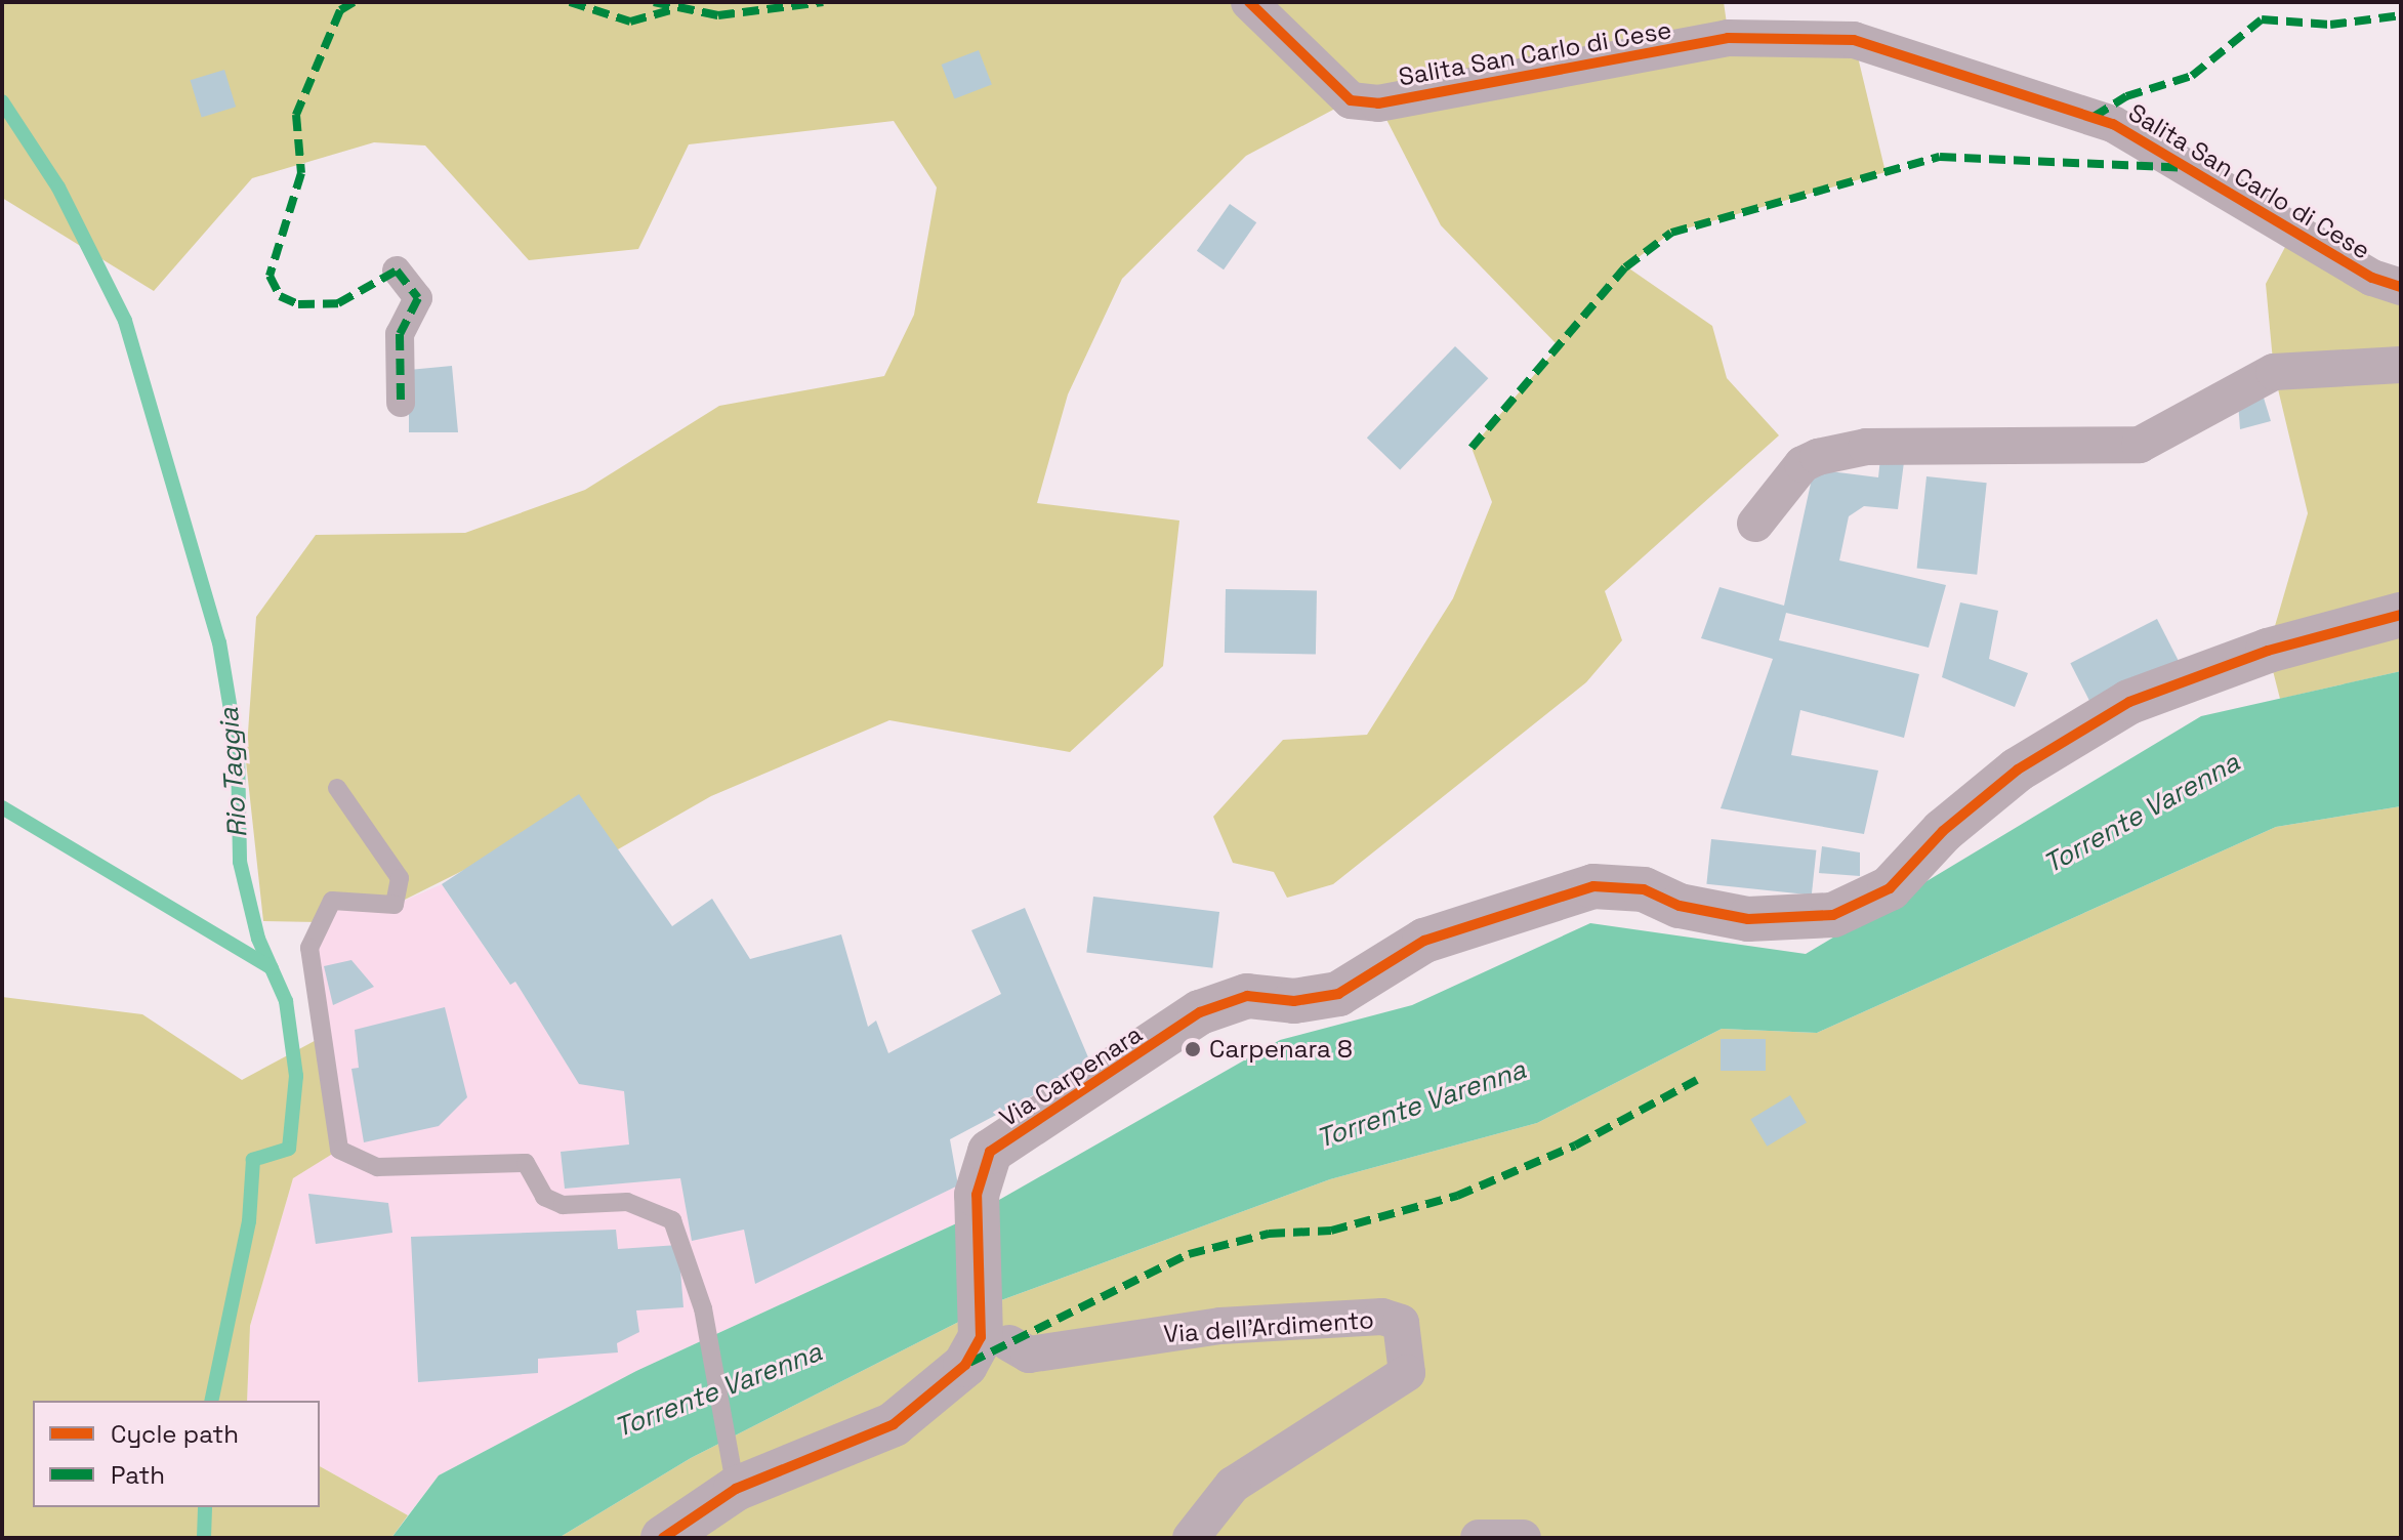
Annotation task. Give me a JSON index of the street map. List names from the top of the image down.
{
  "streets": {
    "street": ["Salita San Carlo di Cese", "Via Carpenara", "Via dell'Ardimento"]
  },
  "crossings": [
    ["Via Carpenara", "Via dell'Ardimento"]
  ],
  "water": ["Rio Taggia", "Torrente Varenna"],
  "places": ["Carpenara 8"],
  "legend": ["Cycle path", "Path"]
}
